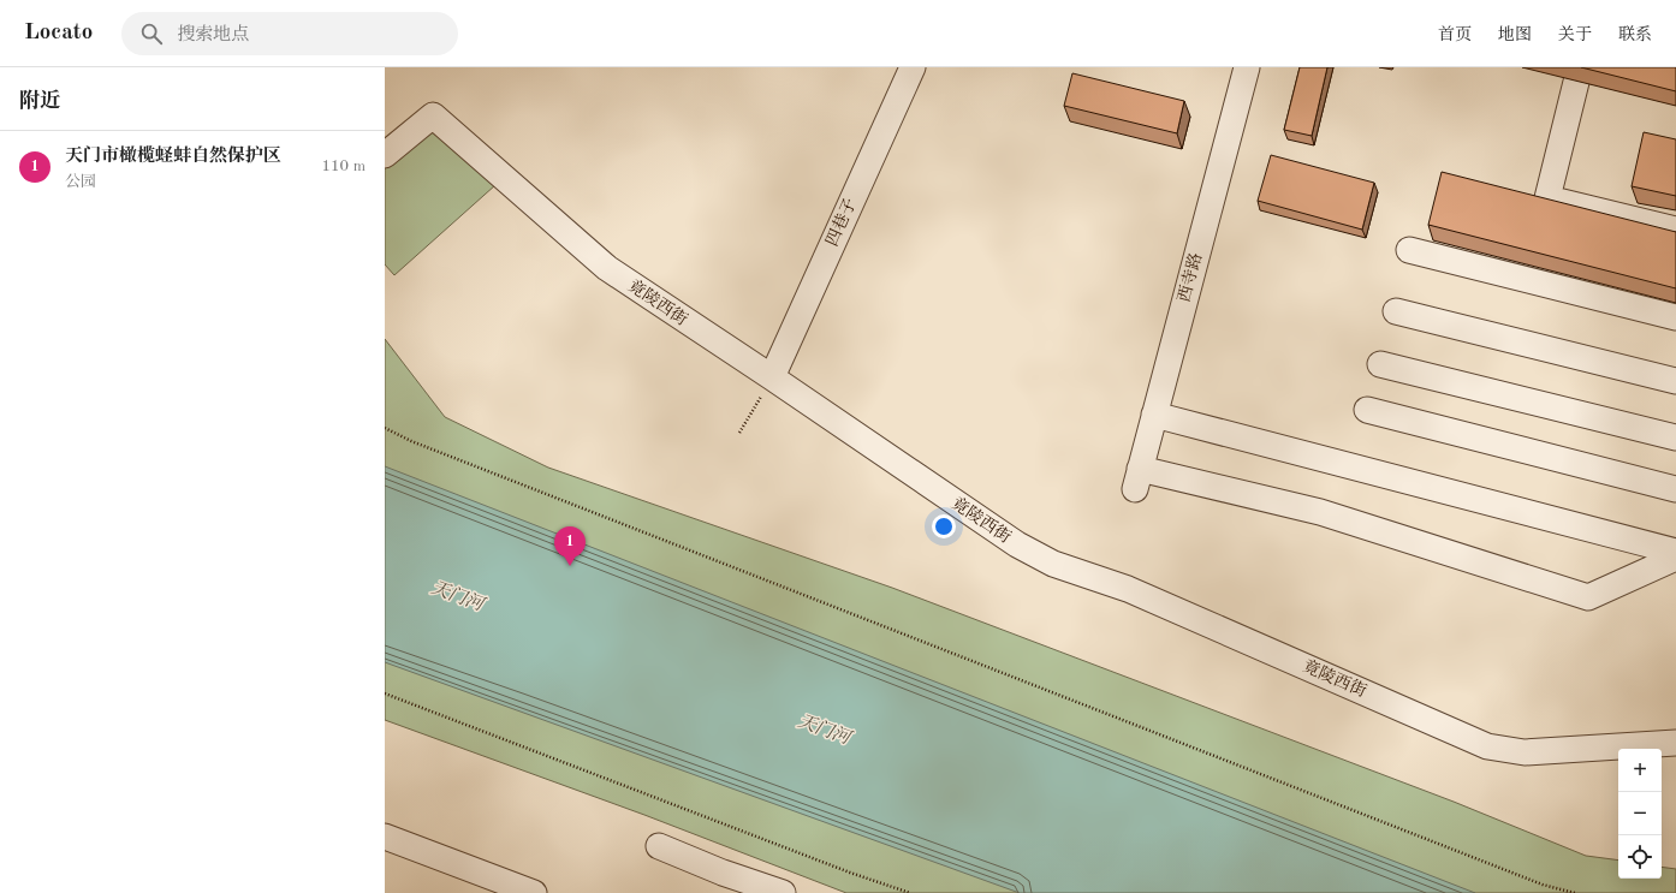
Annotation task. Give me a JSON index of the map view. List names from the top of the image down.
{
  "streets": {
    "street": ["四巷子", "西寺路", "竟陵西街"]
  },
  "crossings": [
    ["四巷子", "竟陵西街"]
  ],
  "water": ["天门河"],
  "page": {
    "header": "Locato",
    "search": "搜索地点",
    "nav": [
      "首页",
      "地图",
      "关于",
      "联系"
    ],
    "heading": "附近",
    "list": [
      {
        "mark": "1",
        "name": "天门市橄榄蛏蚌自然保护区",
        "note": "公园",
        "value": "110 m"
      }
    ],
    "pins": "1",
    "map_buttons": ["+", "−"]
  }
}
